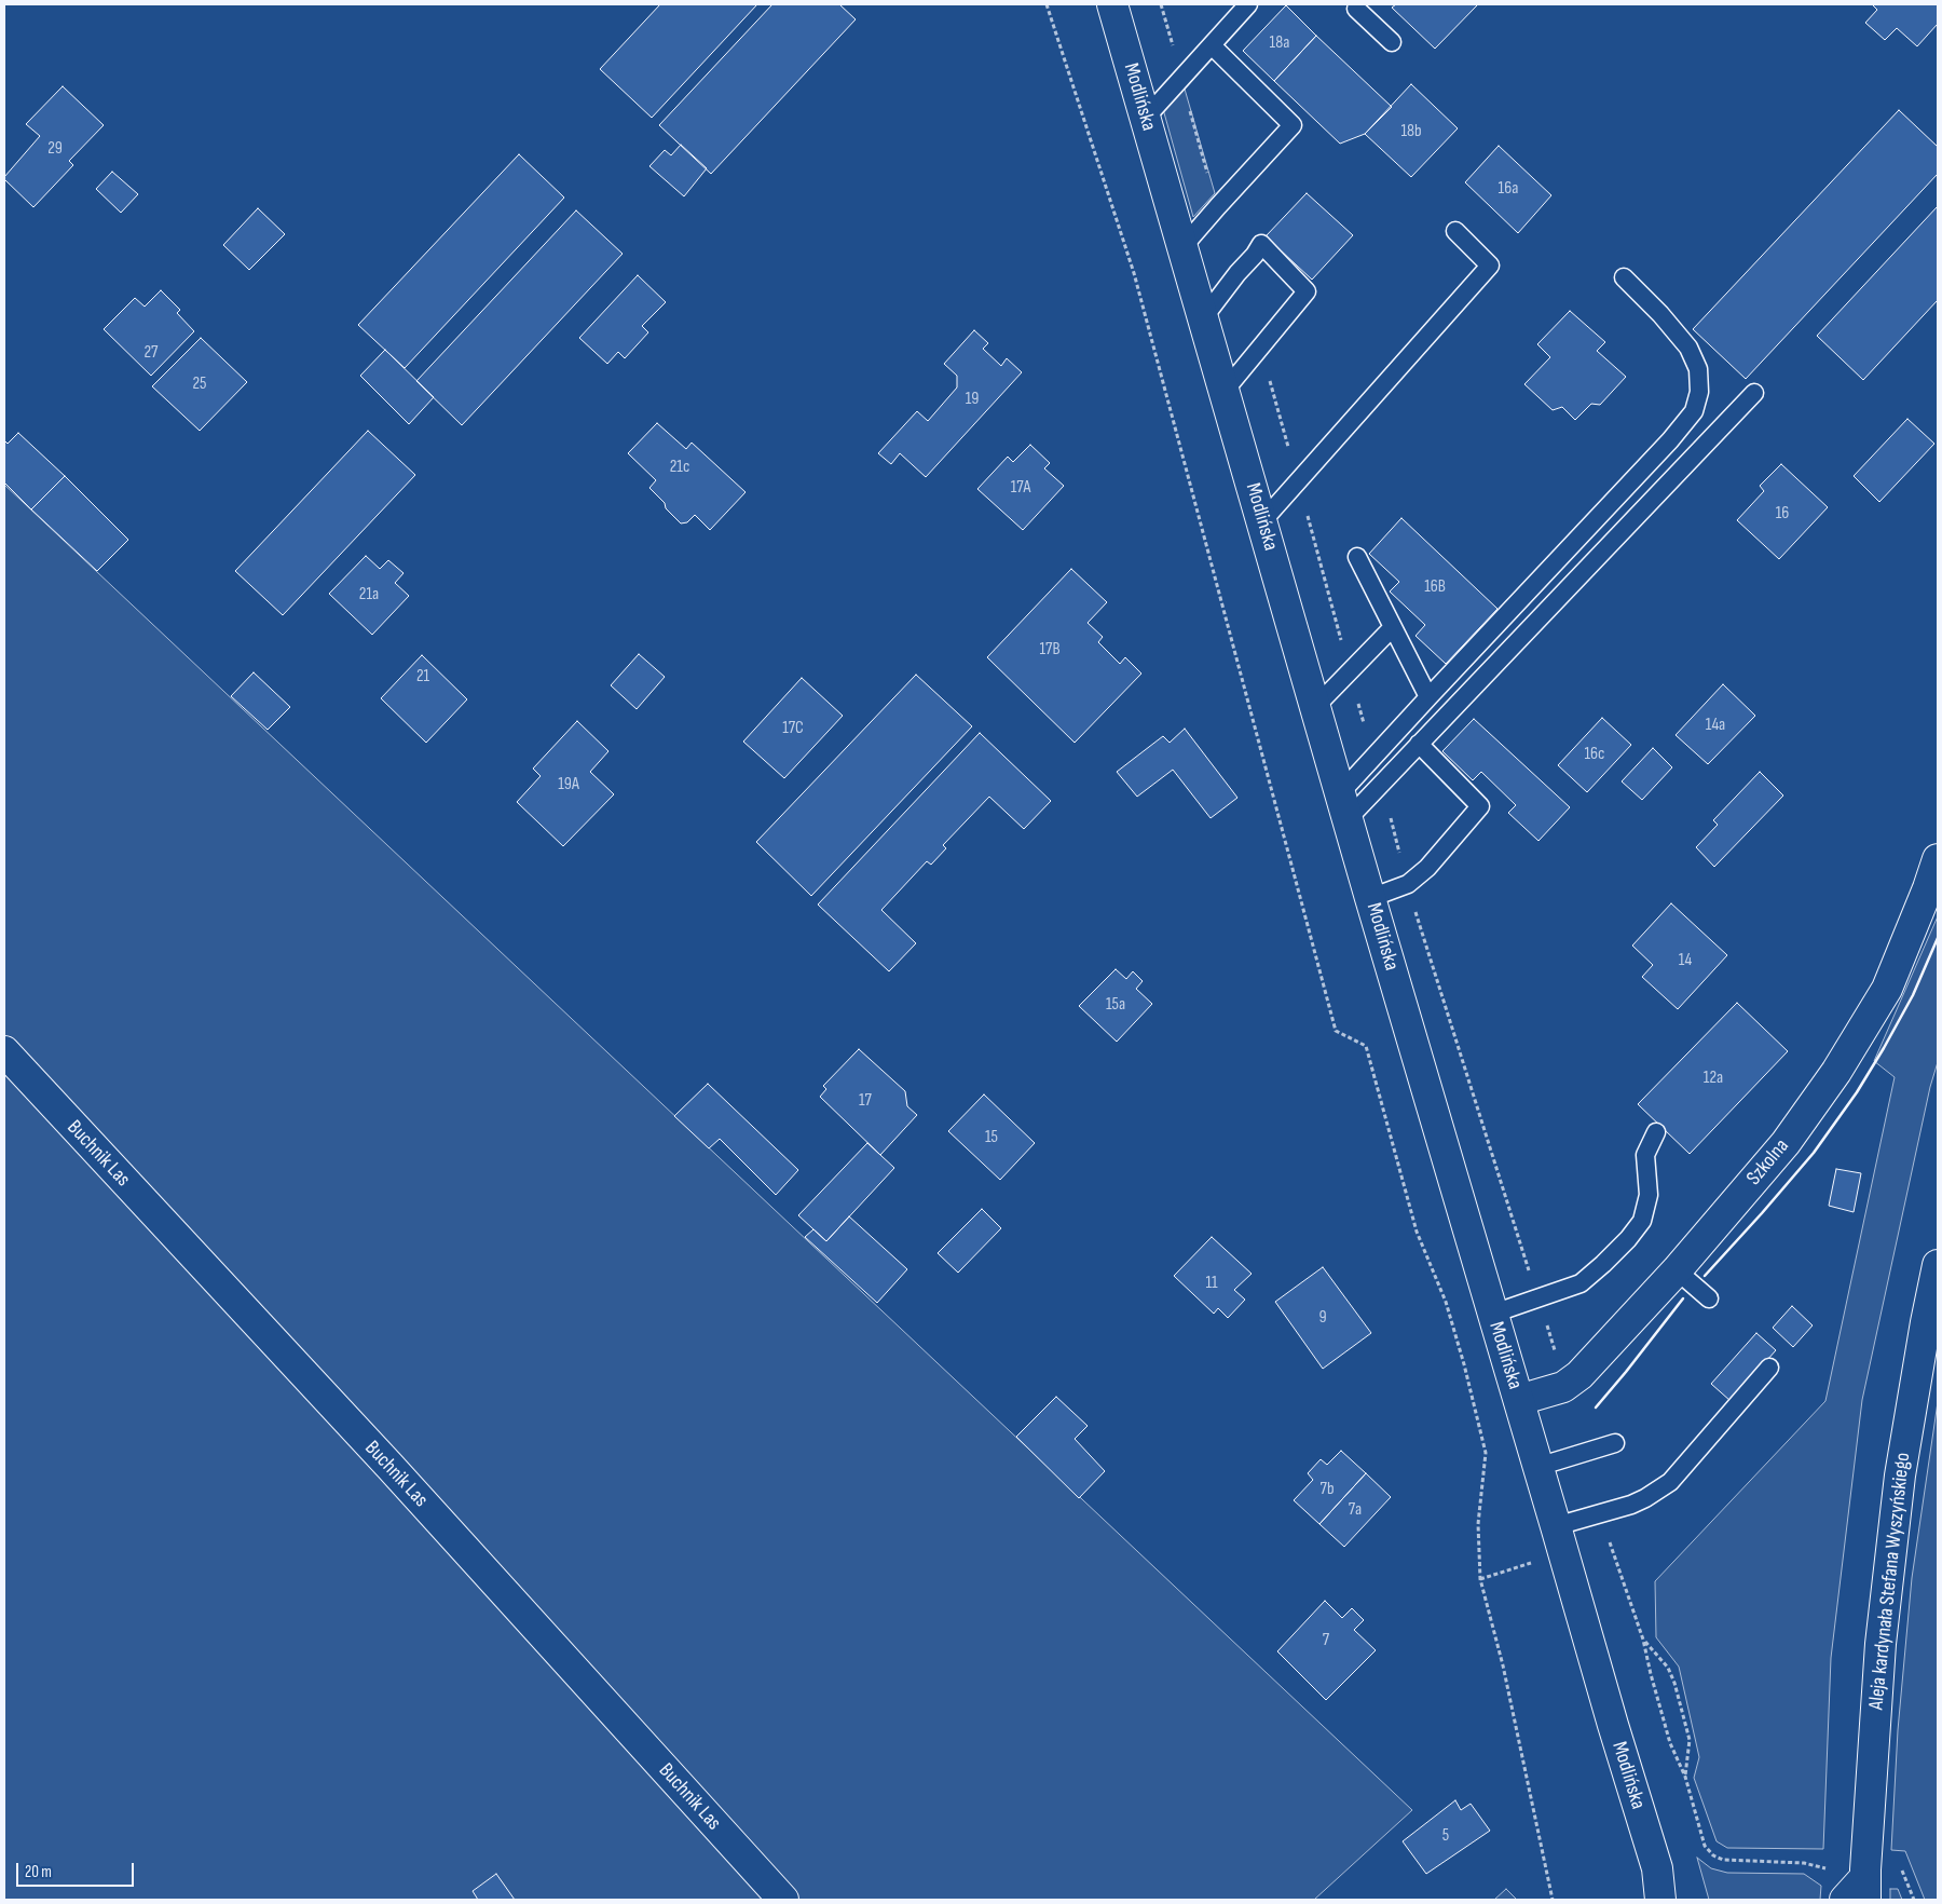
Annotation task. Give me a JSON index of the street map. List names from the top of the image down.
{
  "streets": {
    "main road": [
      "Modlińska",
      "Buchnik Las",
      "Szkolna",
      "Aleja kardynała Stefana Wyszyńskiego"
    ]
  },
  "crossings": [
    ["Modlińska", "Szkolna"]
  ],
  "house_numbers": [
    "18a",
    "18b",
    "29",
    "16a",
    "27",
    "25",
    "19",
    "21c",
    "17A",
    "16",
    "16B",
    "21a",
    "17B",
    "21",
    "14a",
    "17C",
    "16c",
    "19A",
    "14",
    "15a",
    "12a",
    "17",
    "15",
    "11",
    "9",
    "7b",
    "7a",
    "7",
    "5"
  ],
  "scale_bar": "20 m"
}
